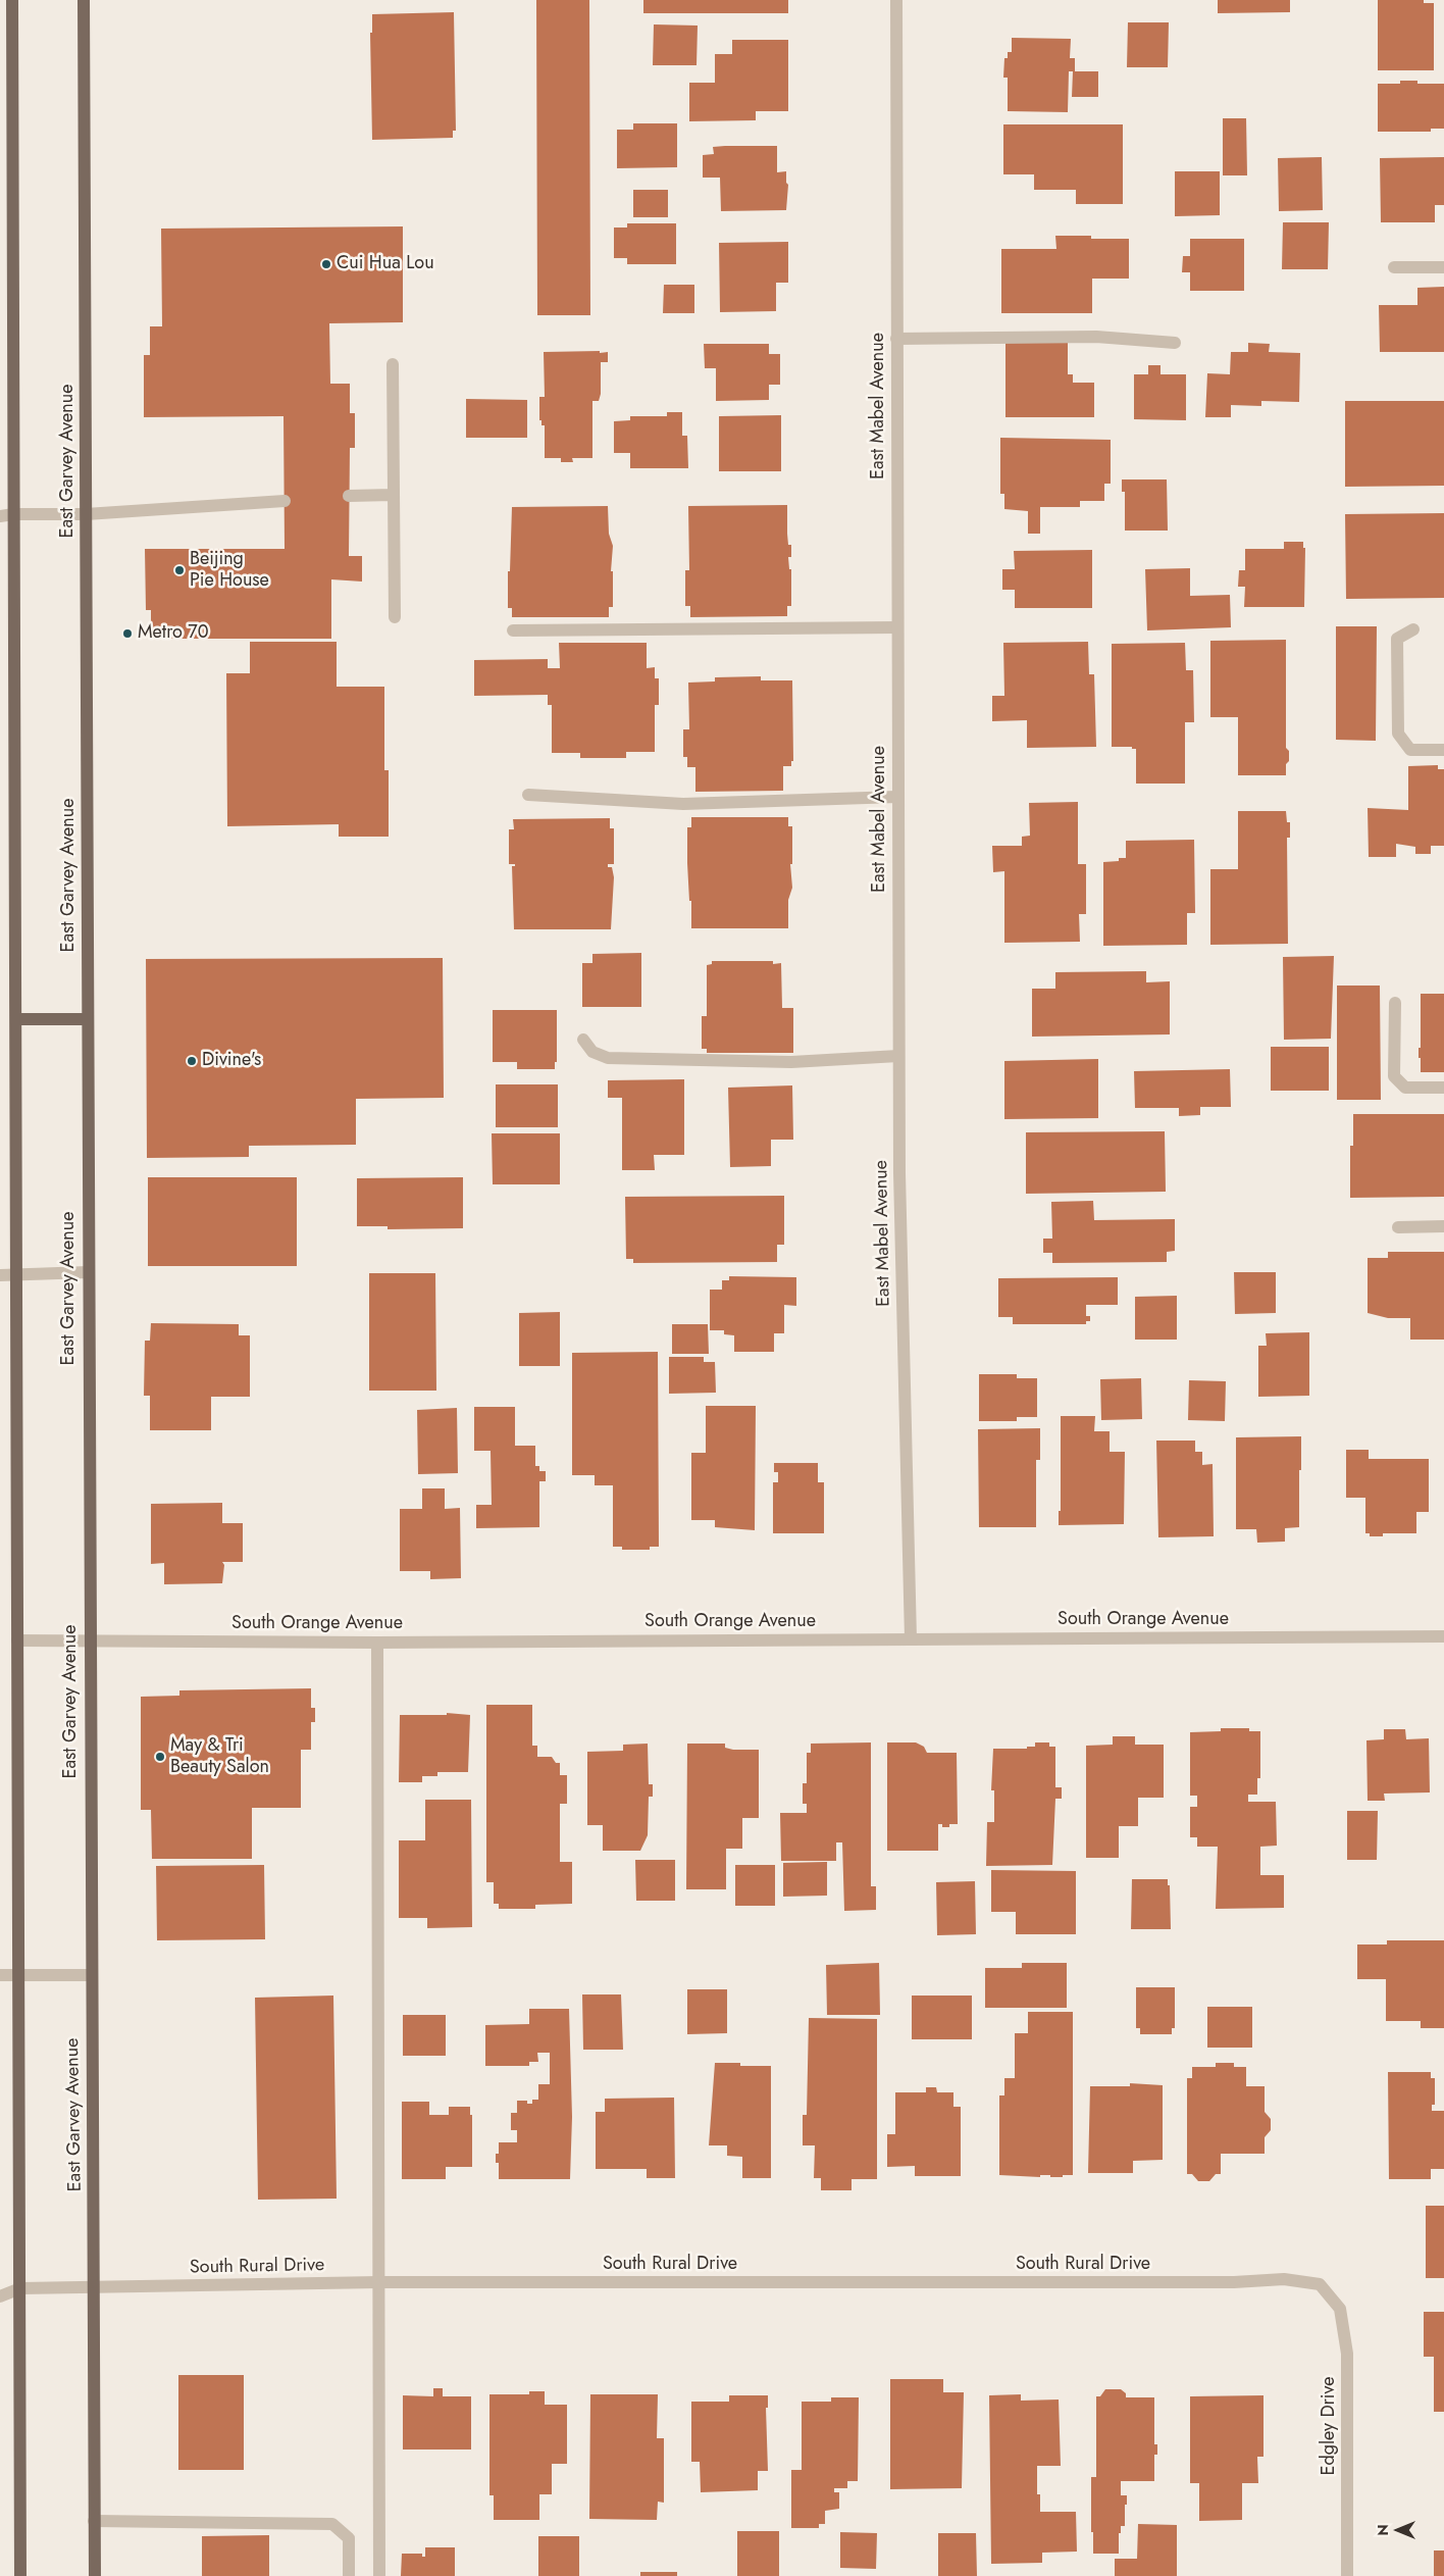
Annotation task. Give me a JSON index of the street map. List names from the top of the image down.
{
  "streets": {
    "main road": ["East Garvey Avenue"],
    "street": [
      "East Mabel Avenue",
      "South Orange Avenue",
      "South Rural Drive",
      "Edgley Drive"
    ]
  },
  "crossings": [
    ["East Mabel Avenue", "South Orange Avenue"],
    ["East Garvey Avenue", "South Orange Avenue"],
    ["East Garvey Avenue", "South Rural Drive"],
    ["South Rural Drive", "Edgley Drive"]
  ],
  "places": [
    "Cui Hua Lou",
    "Beijing Pie House",
    "Metro 70",
    "Divine's",
    "May & Tri Beauty Salon"
  ],
  "north": "left"
}
